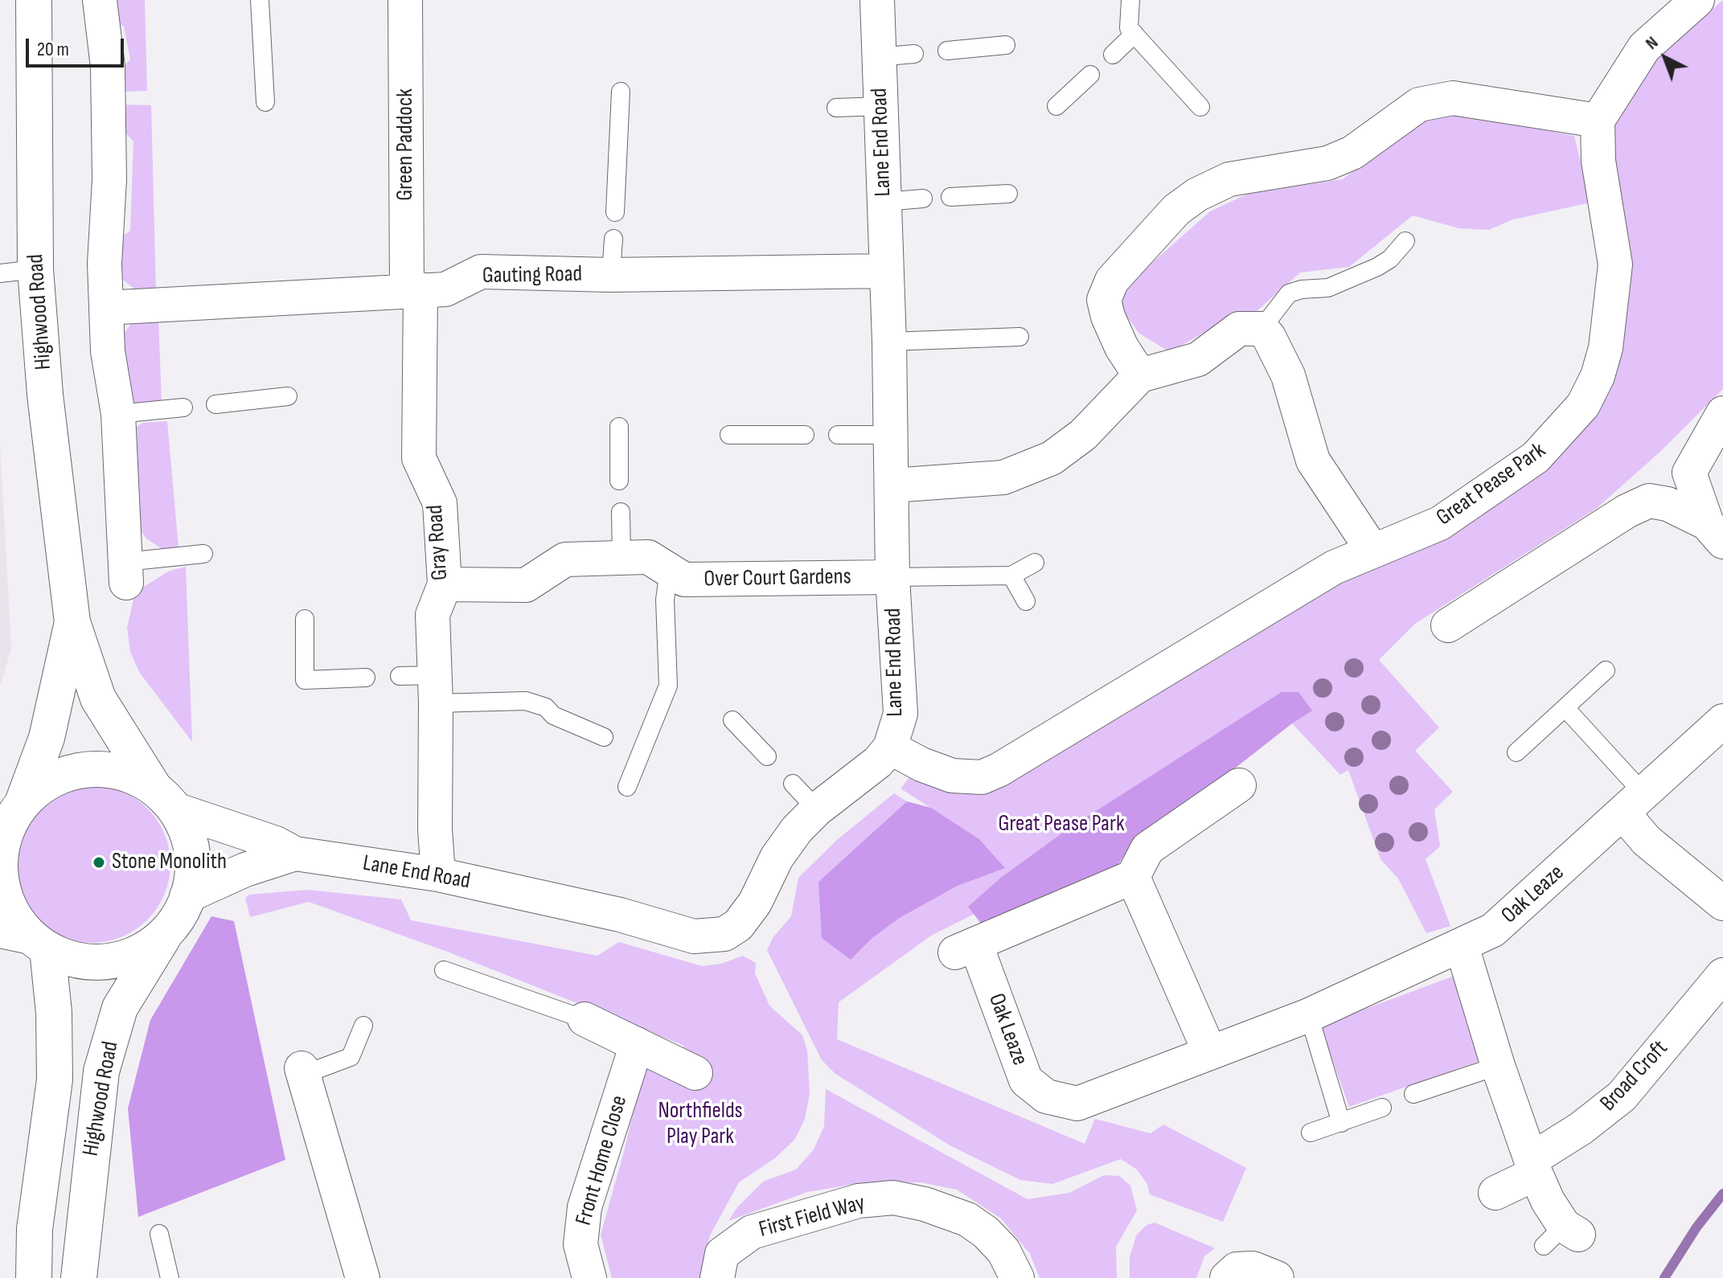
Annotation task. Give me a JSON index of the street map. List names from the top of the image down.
{
  "streets": {
    "street": [
      "Lane End Road",
      "Green Paddock",
      "Gauting Road",
      "Highwood Road",
      "Great Pease Park",
      "Gray Road",
      "Over Court Gardens",
      "Oak Leaze",
      "Broad Croft",
      "Front Home Close",
      "First Field Way"
    ]
  },
  "crossings": [
    ["Lane End Road", "Gauting Road"],
    ["Lane End Road", "Highwood Road"],
    ["Lane End Road", "Great Pease Park"],
    ["Lane End Road", "Gray Road"],
    ["Lane End Road", "Over Court Gardens"],
    ["Green Paddock", "Gauting Road"],
    ["Green Paddock", "Gray Road"],
    ["Gauting Road", "Gray Road"],
    ["Gray Road", "Over Court Gardens"]
  ],
  "parks": ["Great Pease Park", "Northfields Play Park"],
  "places": ["Stone Monolith"],
  "scale_bar": "20 m",
  "north": "top left"
}
